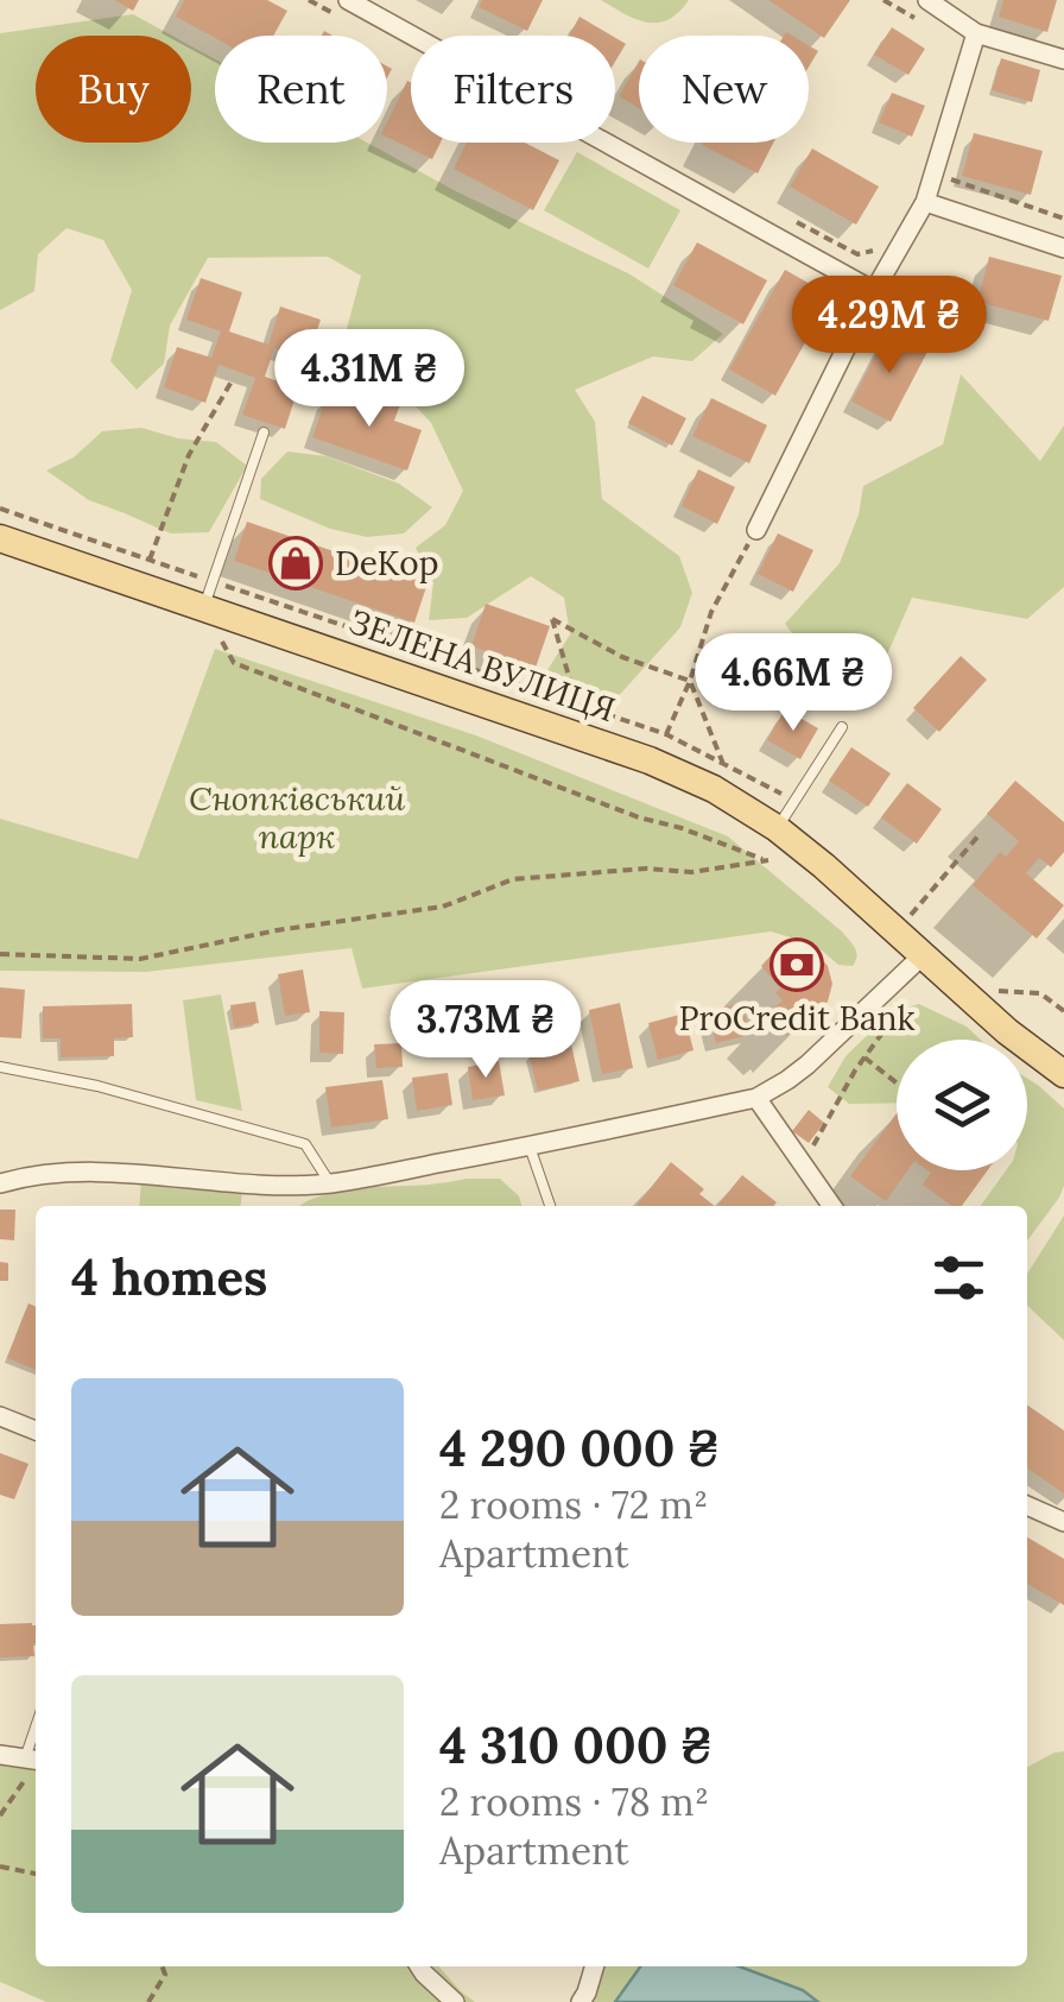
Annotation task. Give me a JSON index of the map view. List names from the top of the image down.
{
  "streets": {
    "main road": ["ЗЕЛЕНА ВУЛИЦЯ"]
  },
  "parks": ["Снопківський парк"],
  "places": {
    "shop": ["DeKop"],
    "bank": ["ProCredit Bank"]
  },
  "page": {
    "chip": [
      "Buy",
      "Rent",
      "Filters",
      "New"
    ],
    "price": [
      "4.29M ₴",
      "4.31M ₴",
      "4.66M ₴",
      "3.73M ₴"
    ],
    "heading": "4 homes",
    "list": [
      {
        "name": "4 290 000 ₴",
        "note": "2 rooms · 72 m² · Apartment"
      },
      {
        "name": "4 310 000 ₴",
        "note": "2 rooms · 78 m² · Apartment"
      }
    ]
  }
}
